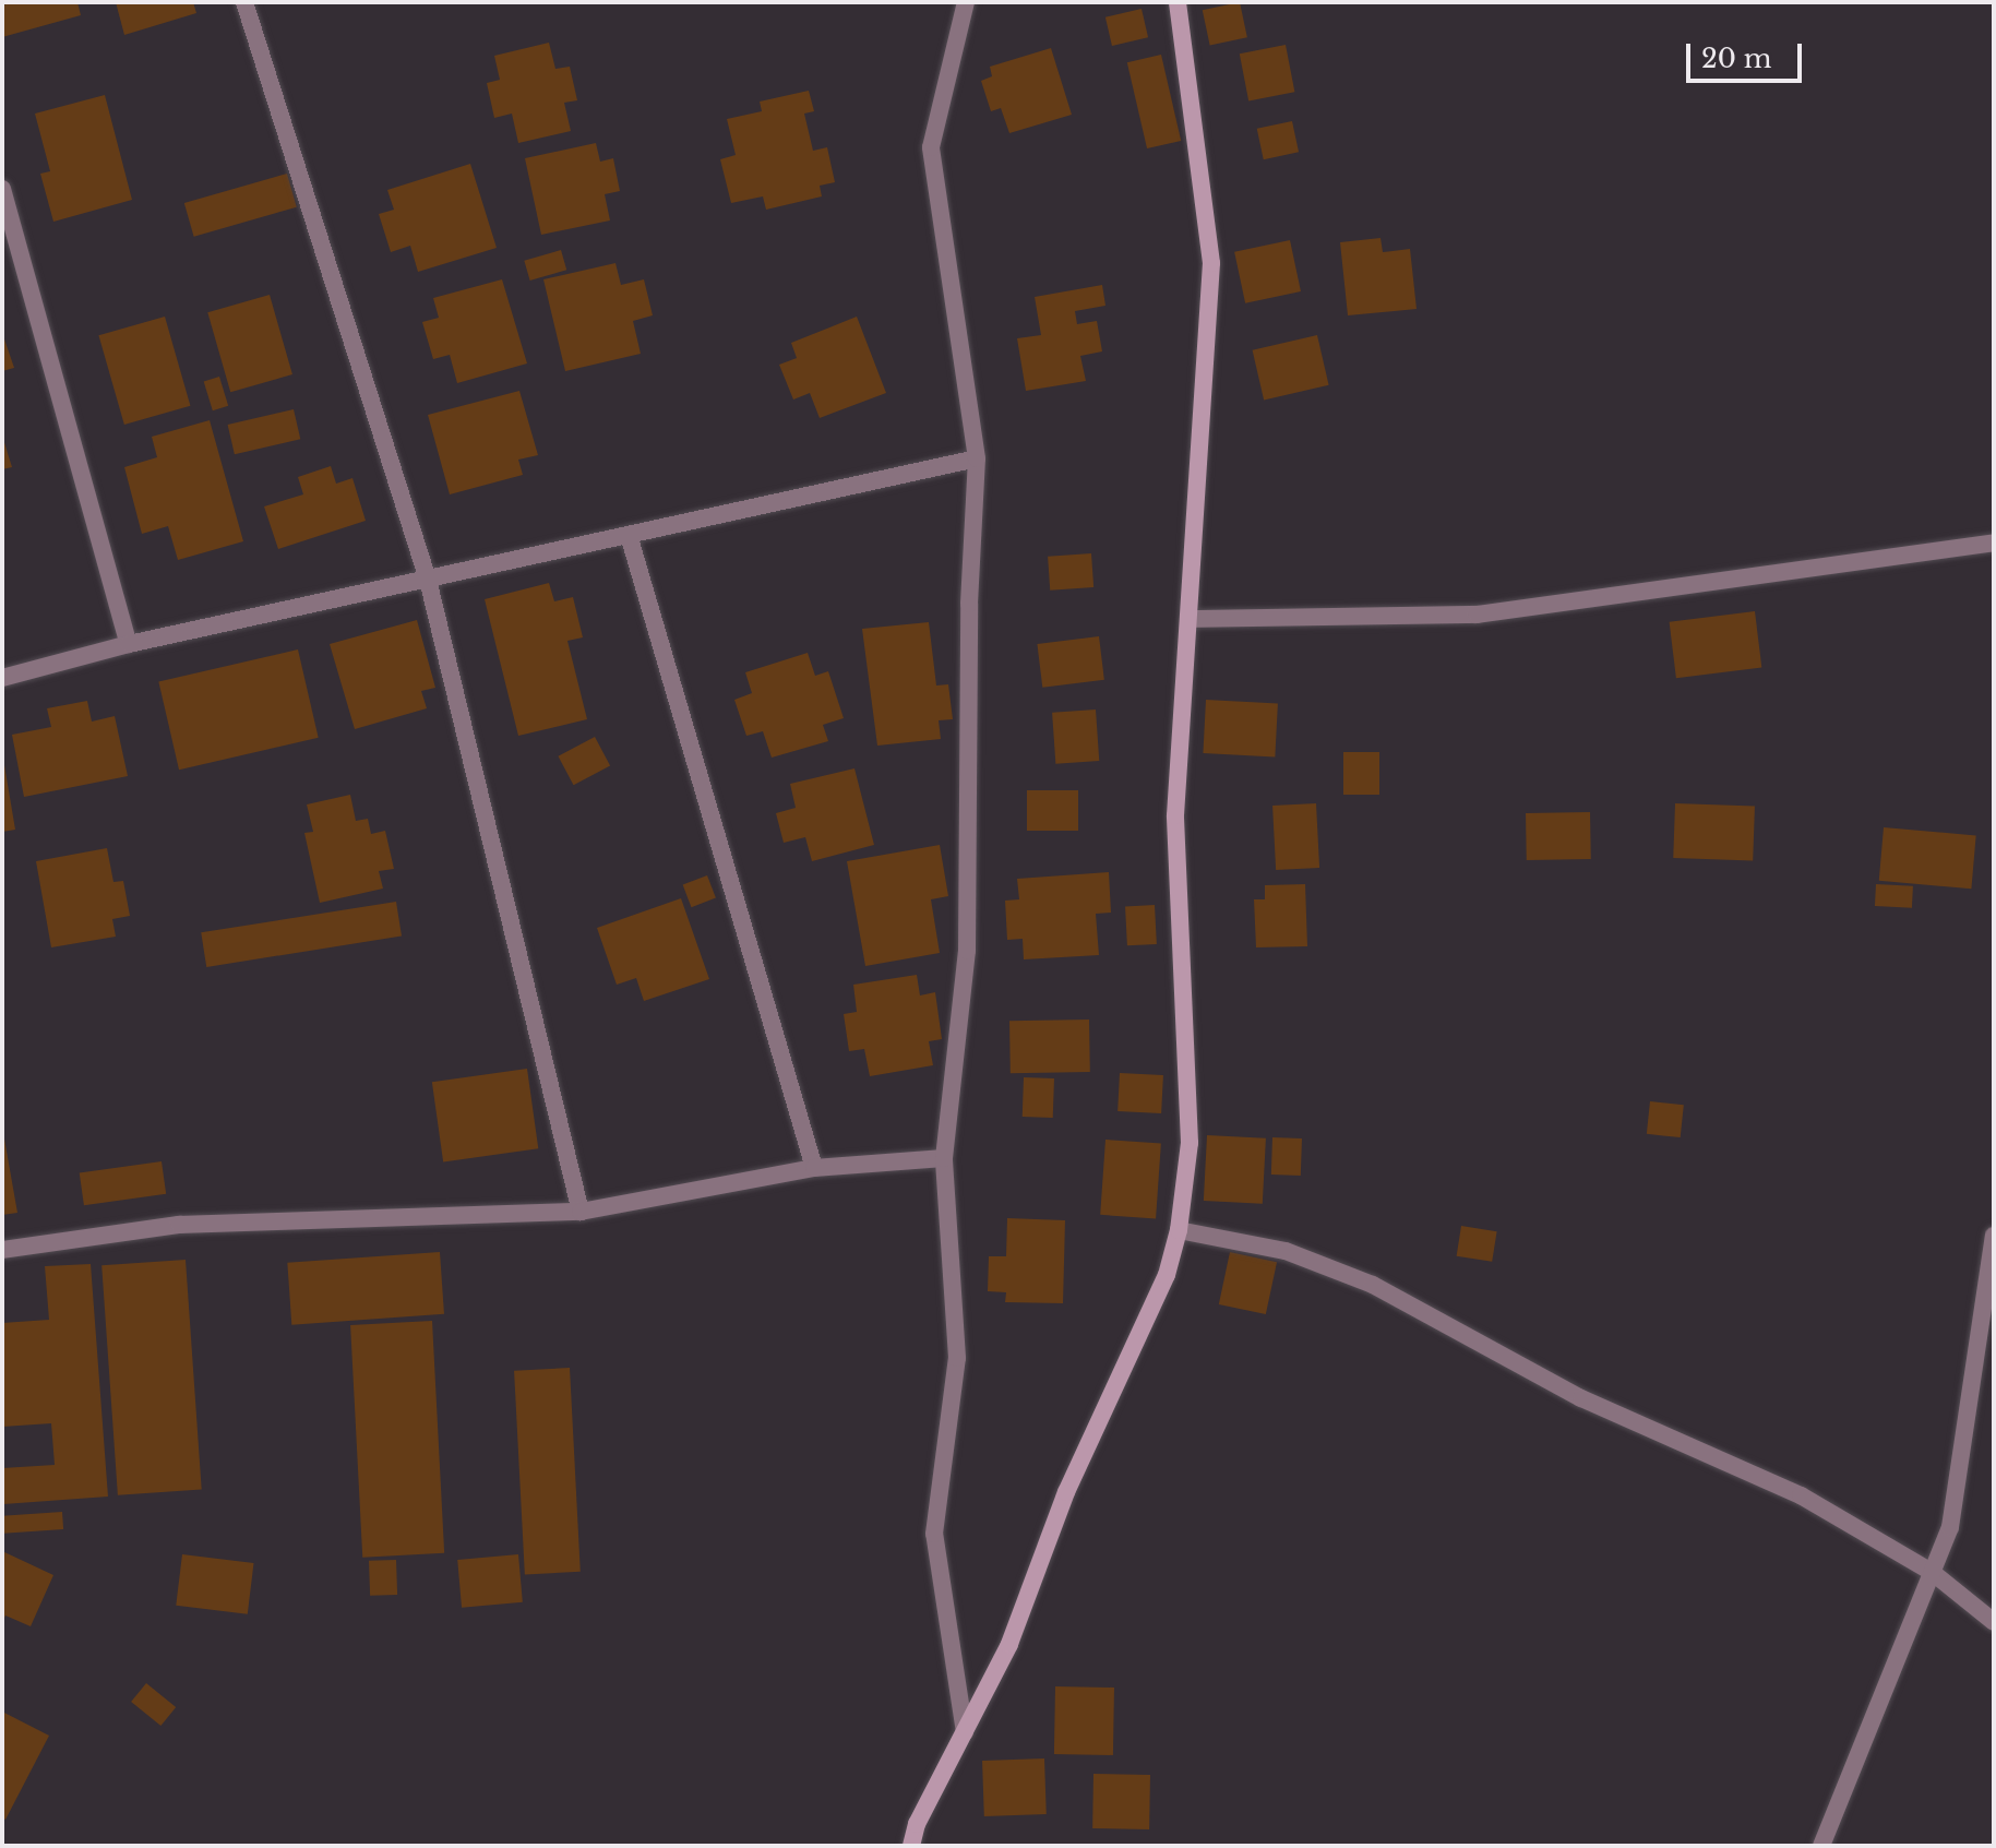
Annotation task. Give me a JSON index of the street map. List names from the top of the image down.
{
  "scale_bar": "20 m"
}
